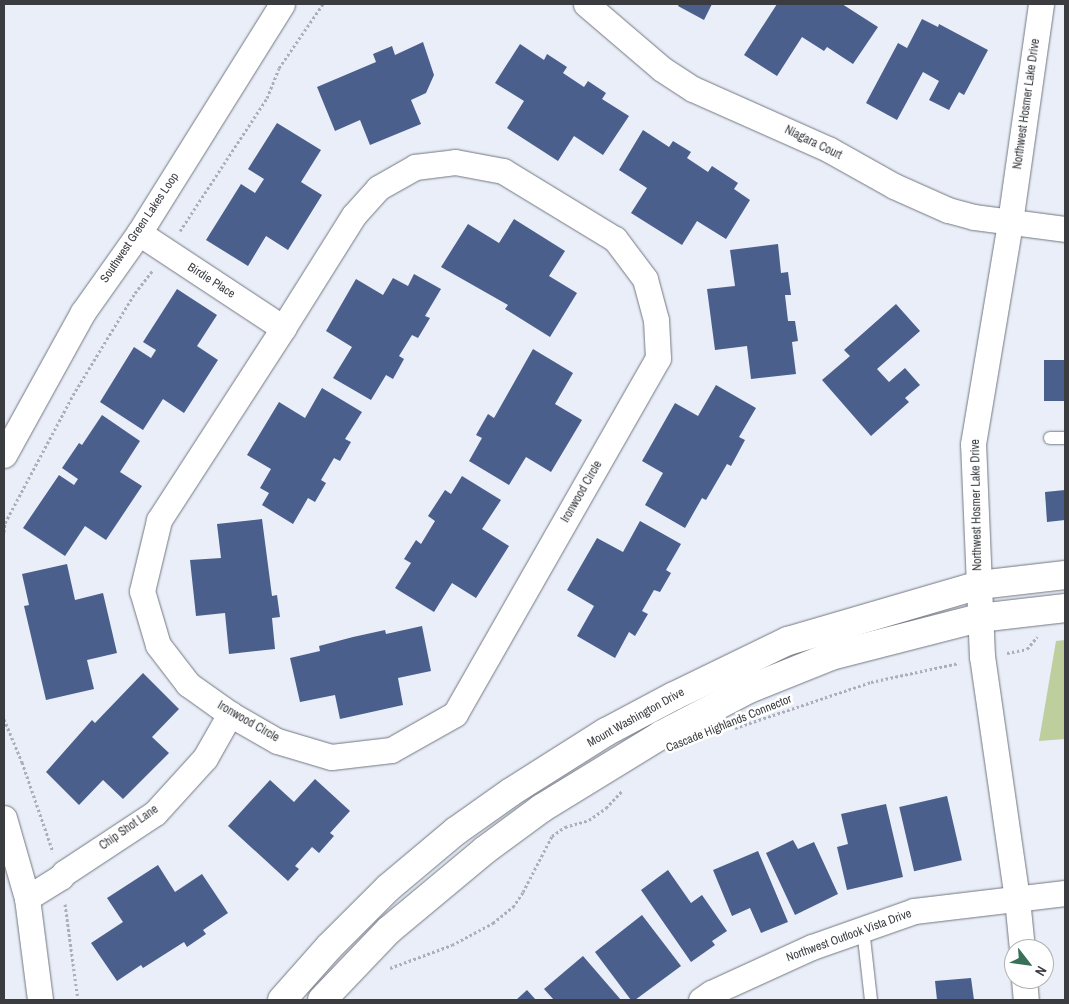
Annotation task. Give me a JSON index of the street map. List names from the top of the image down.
{
  "streets": {
    "main road": ["Mount Washington Drive"],
    "street": [
      "Northwest Hosmer Lake Drive",
      "Niagara Court",
      "Southwest Green Lakes Loop",
      "Birdie Place",
      "Ironwood Circle",
      "Chip Shot Lane",
      "Northwest Outlook Vista Drive"
    ],
    "path": ["Cascade Highlands Connector"]
  },
  "crossings": [
    ["Northwest Hosmer Lake Drive", "Niagara Court"],
    ["Northwest Hosmer Lake Drive", "Mount Washington Drive"],
    ["Northwest Hosmer Lake Drive", "Cascade Highlands Connector"],
    ["Northwest Hosmer Lake Drive", "Northwest Outlook Vista Drive"],
    ["Southwest Green Lakes Loop", "Birdie Place"],
    ["Birdie Place", "Ironwood Circle"],
    ["Ironwood Circle", "Chip Shot Lane"]
  ],
  "north": "bottom right"
}
